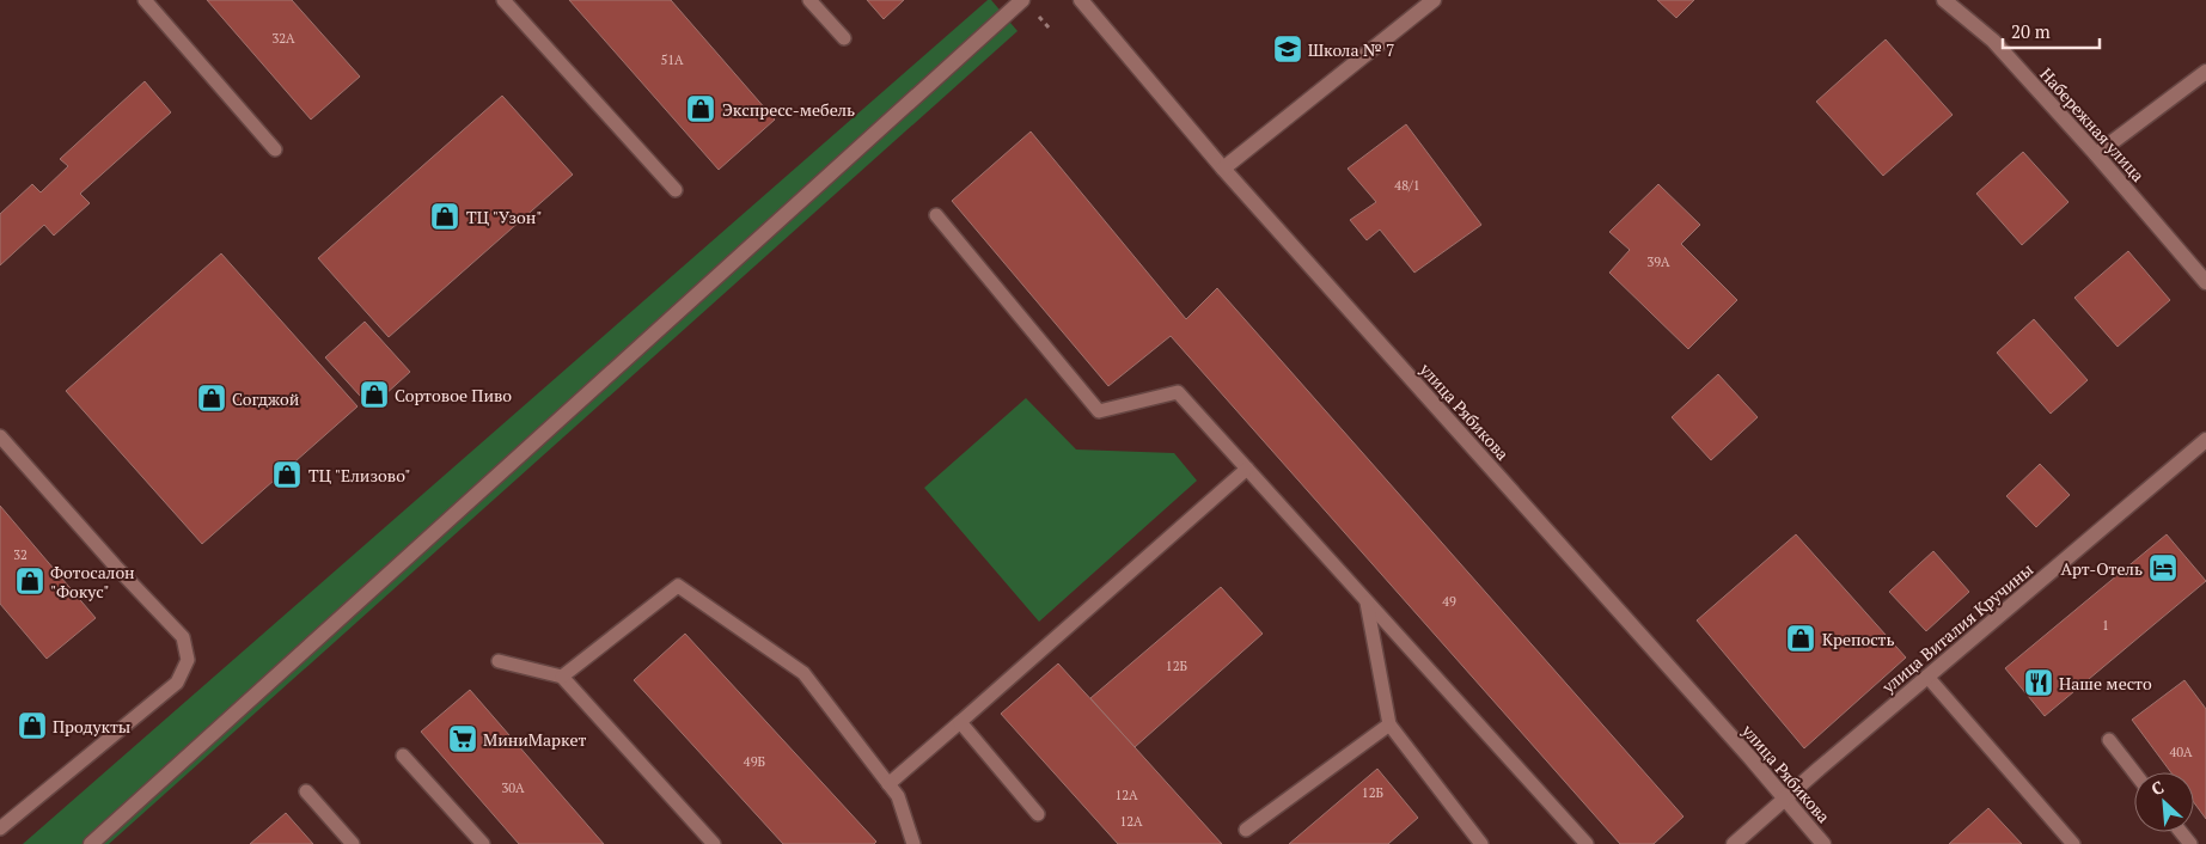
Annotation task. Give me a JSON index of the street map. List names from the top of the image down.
{
  "streets": {
    "street": ["Набережная улица", "улица Рябикова", "улица Виталия Кручины"]
  },
  "crossings": [
    ["улица Рябикова", "улица Виталия Кручины"]
  ],
  "places": {
    "school or university": ["Школа № 7"],
    "shop": [
      "Экспресс-мебель",
      "ТЦ \"Узон\"",
      "Сортовое Пиво",
      "Согджой",
      "ТЦ \"Елизово\"",
      "Фотосалон \"Фокус\"",
      "Крепость",
      "Продукты"
    ],
    "hotel": ["Арт-Отель"],
    "restaurant": ["Наше место"],
    "supermarket": ["МиниМаркет"]
  },
  "house_numbers": [
    "32А",
    "51А",
    "48/1",
    "39А",
    "32",
    "49",
    "1",
    "12Б",
    "40А",
    "49Б",
    "30А",
    "12Б",
    "12А",
    "12А"
  ],
  "scale_bar": "20 m",
  "north": "top left"
}
